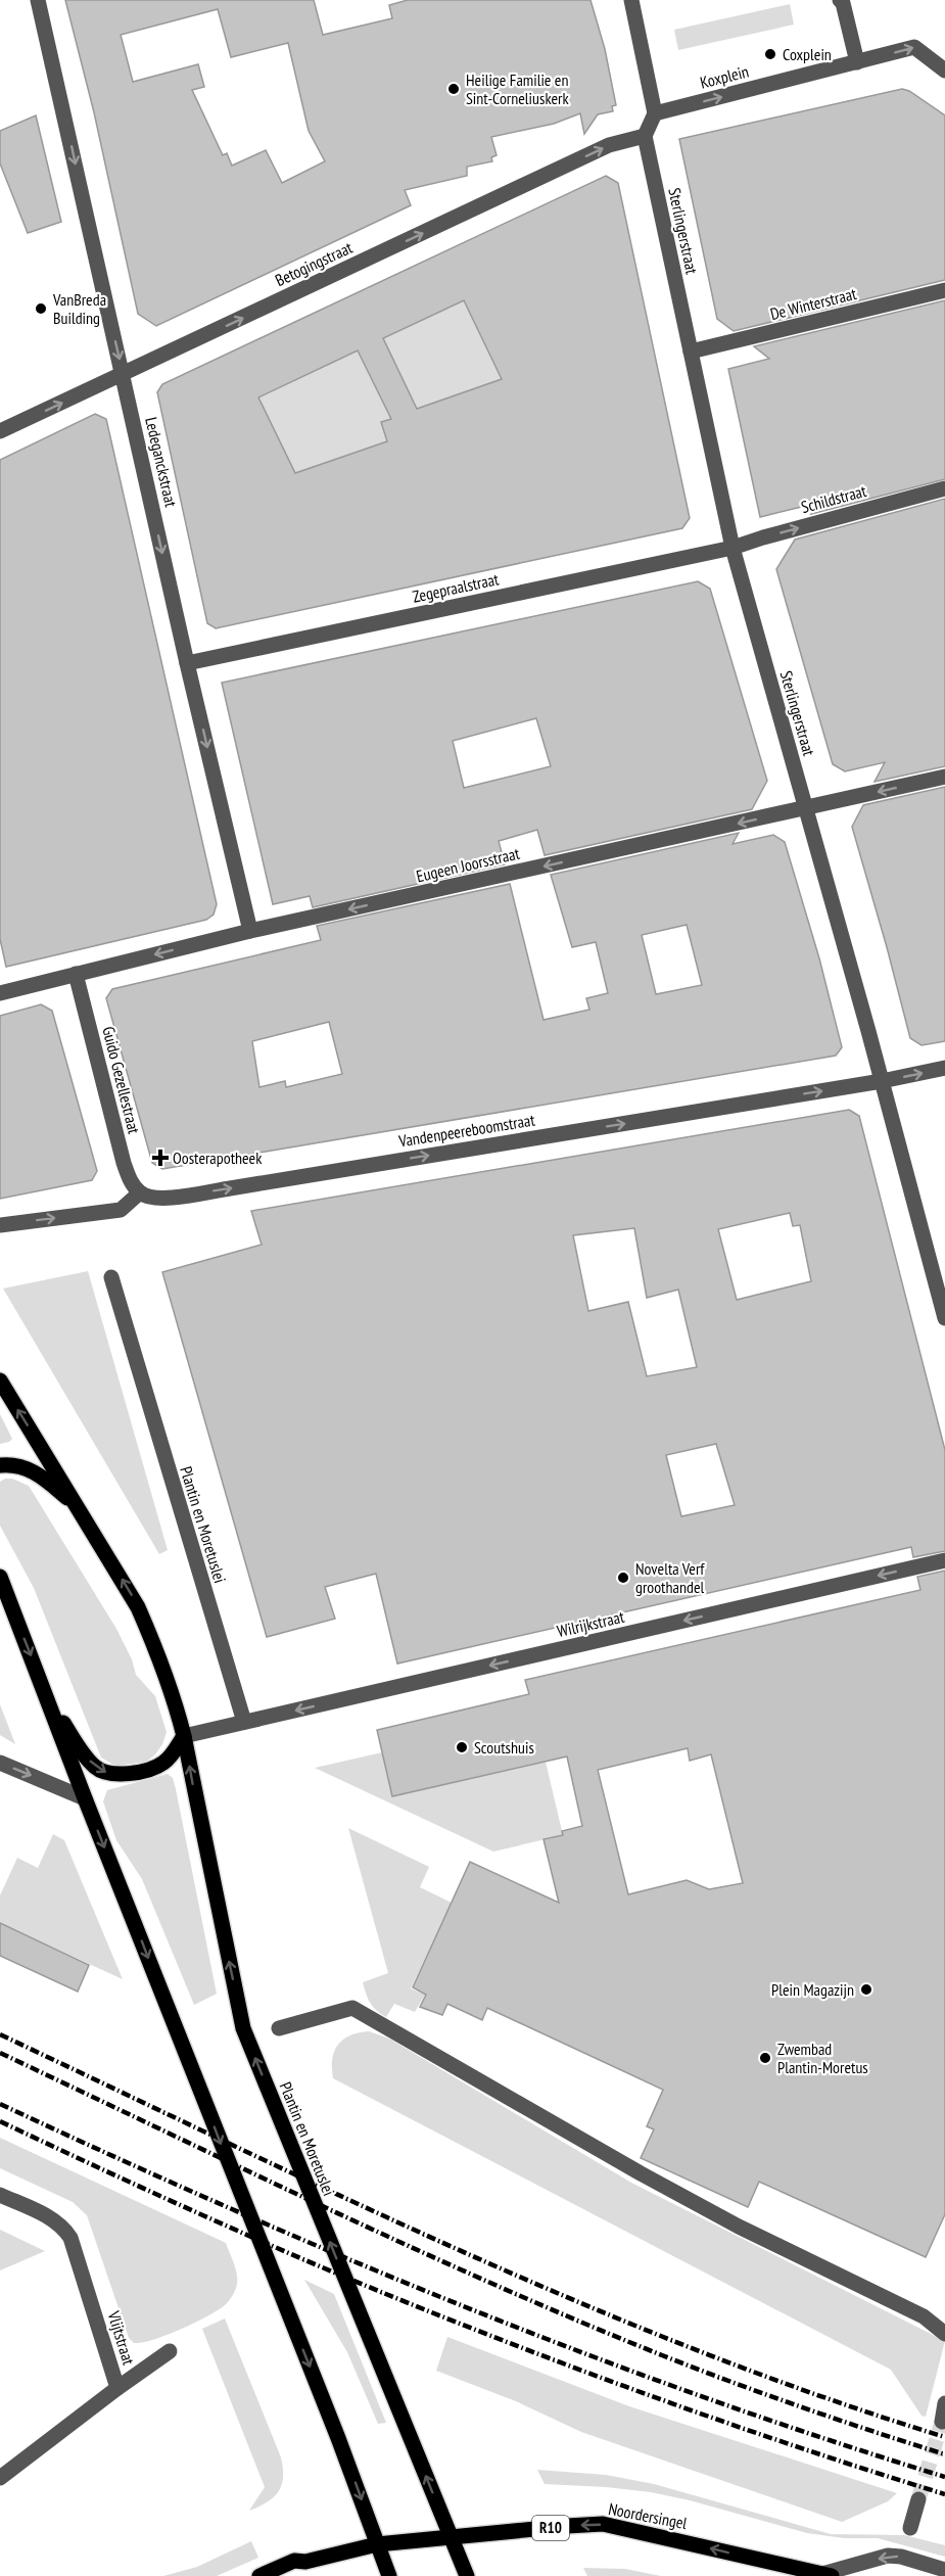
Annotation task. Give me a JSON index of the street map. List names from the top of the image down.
{
  "streets": {
    "main road": ["Plantin en Moretuslei", "Noordersingel", "R10"],
    "street": [
      "Koxplein",
      "Sterlingerstraat",
      "Betogingstraat",
      "De Winterstraat",
      "Ledeganckstraat",
      "Schildstraat",
      "Zegepraalstraat",
      "Eugeen Joorsstraat",
      "Guido Gezellestraat",
      "Vandenpeereboomstraat",
      "Wilrijkstraat",
      "Vlijtstraat"
    ]
  },
  "crossings": [
    ["Sterlingerstraat", "Betogingstraat"],
    ["Sterlingerstraat", "De Winterstraat"],
    ["Sterlingerstraat", "Schildstraat"],
    ["Sterlingerstraat", "Zegepraalstraat"],
    ["Sterlingerstraat", "Eugeen Joorsstraat"],
    ["Sterlingerstraat", "Vandenpeereboomstraat"],
    ["Betogingstraat", "Ledeganckstraat"],
    ["Ledeganckstraat", "Zegepraalstraat"],
    ["Ledeganckstraat", "Eugeen Joorsstraat"],
    ["Schildstraat", "Zegepraalstraat"],
    ["Eugeen Joorsstraat", "Guido Gezellestraat"],
    ["Guido Gezellestraat", "Vandenpeereboomstraat"],
    ["Plantin en Moretuslei", "Wilrijkstraat"],
    ["Plantin en Moretuslei", "Noordersingel"],
    ["Plantin en Moretuslei", "R10"],
    ["Noordersingel", "R10"]
  ],
  "one_way": [
    "Koxplein",
    "Betogingstraat",
    "Ledeganckstraat",
    "Schildstraat",
    "Eugeen Joorsstraat",
    "Vandenpeereboomstraat",
    "Wilrijkstraat",
    "Noordersingel"
  ],
  "places": {
    "other": [
      "Coxplein",
      "Heilige Familie en Sint-Corneliuskerk",
      "VanBreda Building",
      "Novelta Verf groothandel",
      "Scoutshuis",
      "Plein Magazijn",
      "Zwembad Plantin-Moretus"
    ],
    "health": ["Oosterapotheek"]
  }
}
